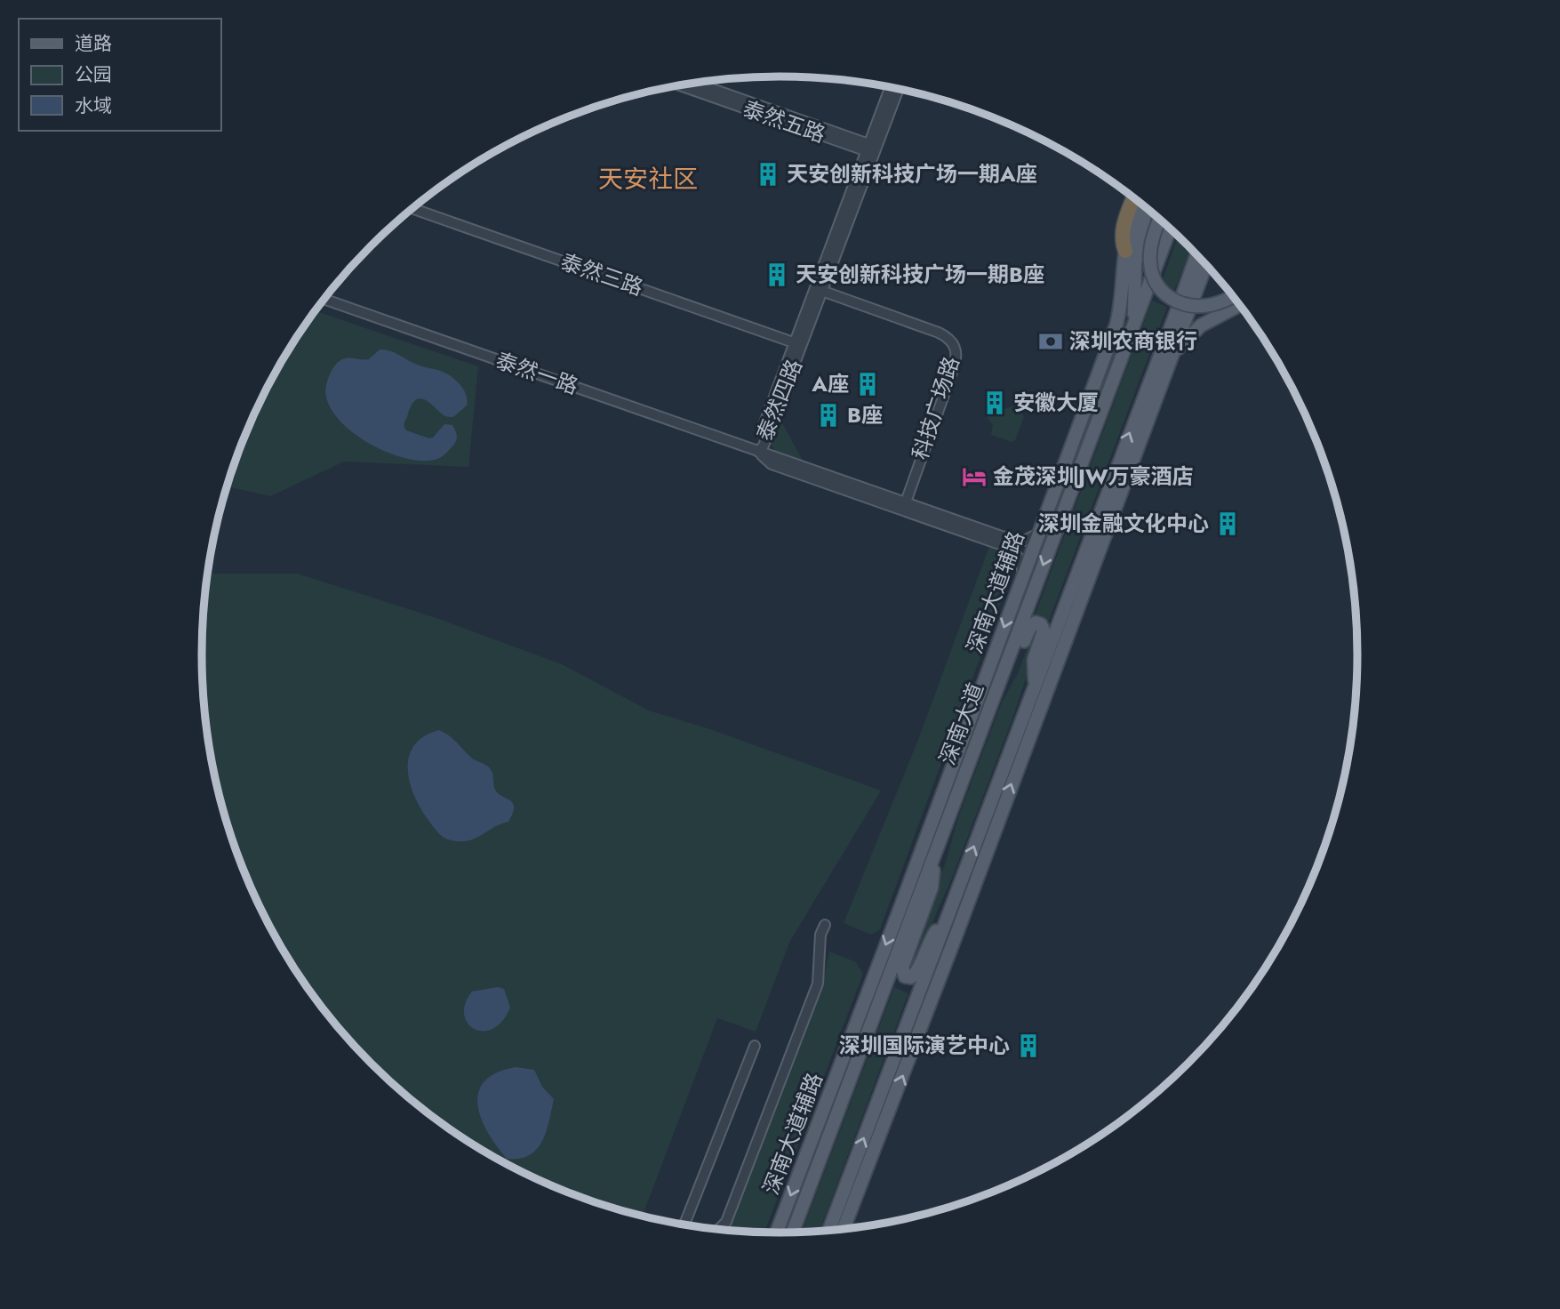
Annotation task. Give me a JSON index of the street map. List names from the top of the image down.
{
  "streets": {
    "main road": ["深南大道辅路", "深南大道"],
    "street": [
      "泰然五路",
      "泰然三路",
      "泰然一路",
      "泰然四路",
      "科技广场路"
    ]
  },
  "crossings": [
    ["泰然五路", "泰然四路"],
    ["泰然三路", "泰然四路"],
    ["泰然一路", "泰然四路"],
    ["泰然一路", "科技广场路"],
    ["泰然一路", "深南大道辅路"],
    ["泰然四路", "科技广场路"]
  ],
  "districts": ["天安社区"],
  "places": {
    "building": [
      "天安创新科技广场一期A座",
      "天安创新科技广场一期B座",
      "A座",
      "安徽大厦",
      "B座",
      "深圳金融文化中心",
      "深圳国际演艺中心"
    ],
    "bank": ["深圳农商银行"],
    "hotel": ["金茂深圳JW万豪酒店"]
  },
  "legend": ["道路", "公园", "水域"]
}
